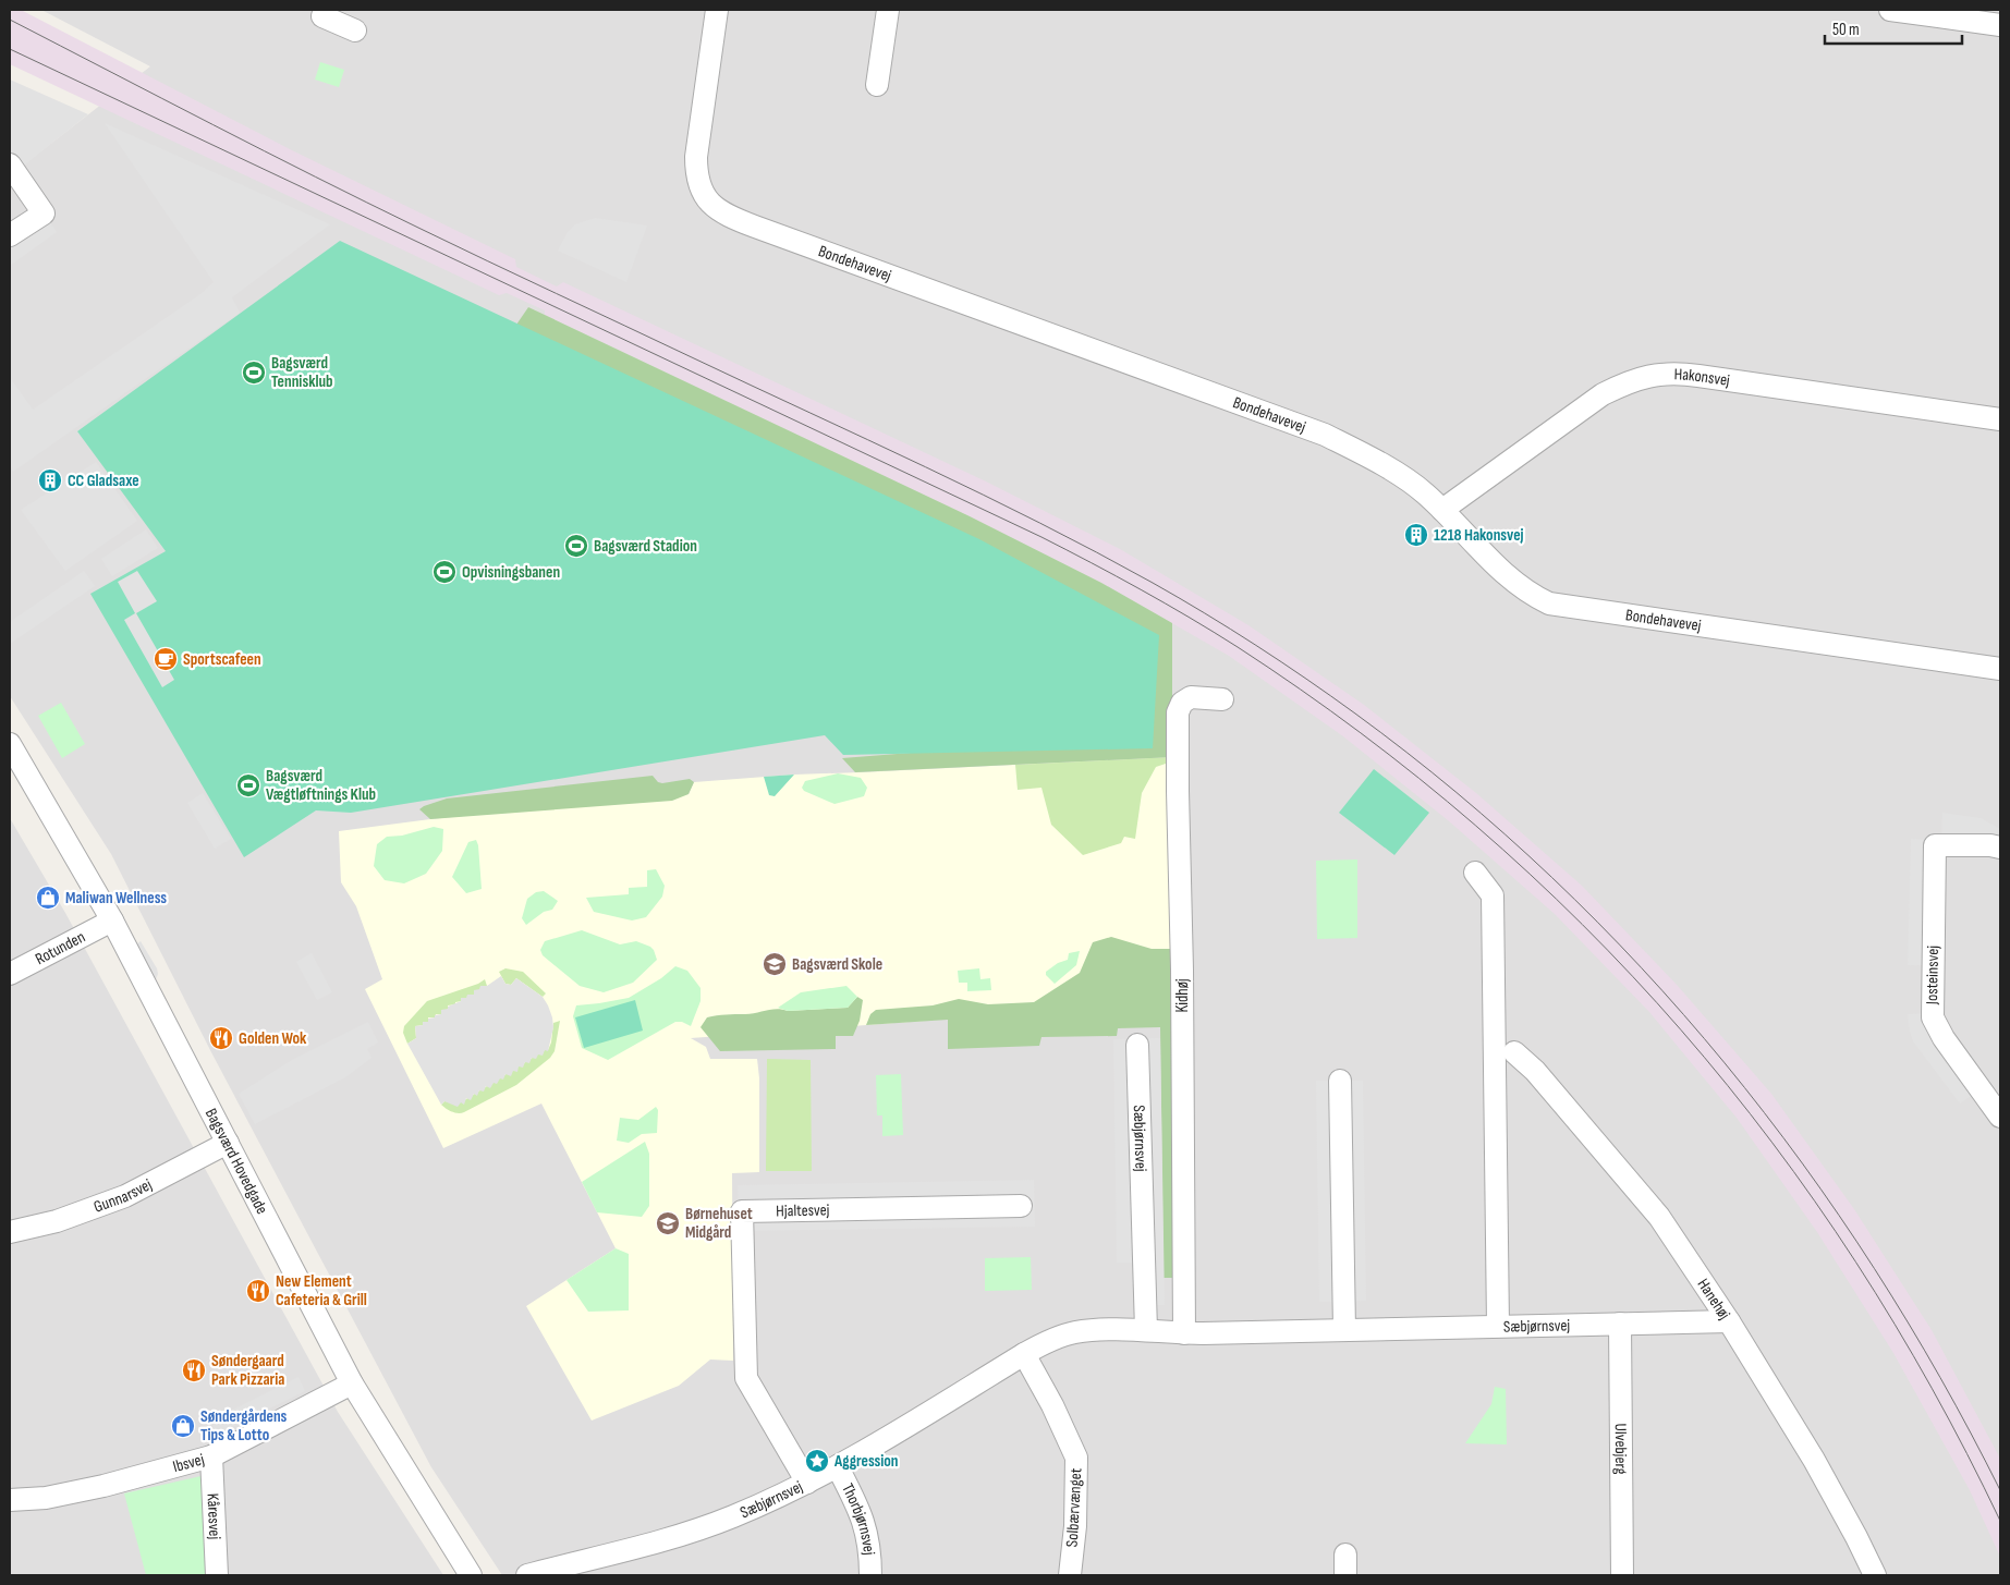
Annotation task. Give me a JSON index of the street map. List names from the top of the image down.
{
  "streets": {
    "street": [
      "Bondehavevej",
      "Hakonsvej",
      "Rotunden",
      "Josteinsvej",
      "Kidhøj",
      "Sæbjørnsvej",
      "Bagsværd Hovedgade",
      "Gunnarsvej",
      "Hjaltesvej",
      "Hanehøj",
      "Ulvebjerg",
      "Ibsvej",
      "Solbærvænget",
      "Kåresvej",
      "Thorbjørnsvej"
    ]
  },
  "crossings": [
    ["Bondehavevej", "Hakonsvej"],
    ["Rotunden", "Bagsværd Hovedgade"],
    ["Kidhøj", "Sæbjørnsvej"],
    ["Sæbjørnsvej", "Hjaltesvej"],
    ["Sæbjørnsvej", "Hanehøj"],
    ["Sæbjørnsvej", "Ulvebjerg"],
    ["Sæbjørnsvej", "Solbærvænget"],
    ["Sæbjørnsvej", "Thorbjørnsvej"],
    ["Bagsværd Hovedgade", "Gunnarsvej"],
    ["Bagsværd Hovedgade", "Ibsvej"],
    ["Ibsvej", "Kåresvej"]
  ],
  "places": {
    "sports": [
      "Bagsværd Tennisklub",
      "Bagsværd Stadion",
      "Opvisningsbanen",
      "Bagsværd Vægtløftnings Klub"
    ],
    "building": ["CC Gladsaxe", "1218 Hakonsvej"],
    "cafe": ["Sportscafeen"],
    "shop": ["Maliwan Wellness", "Søndergårdens Tips & Lotto"],
    "school or university": ["Bagsværd Skole", "Børnehuset Midgård"],
    "restaurant": ["Golden Wok", "New Element Cafeteria & Grill", "Søndergaard Park Pizzaria"],
    "place": ["Aggression"]
  },
  "scale_bar": "50 m"
}
